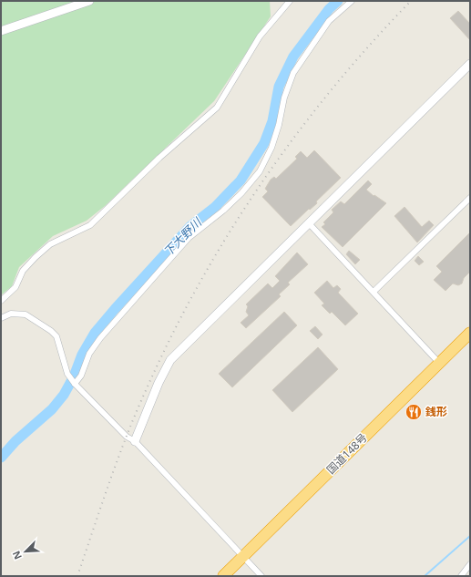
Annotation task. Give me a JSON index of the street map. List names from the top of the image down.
{
  "streets": {
    "highway": ["国道148号"]
  },
  "water": ["下大野川"],
  "places": {
    "restaurant": ["銭形"]
  },
  "north": "bottom left"
}
